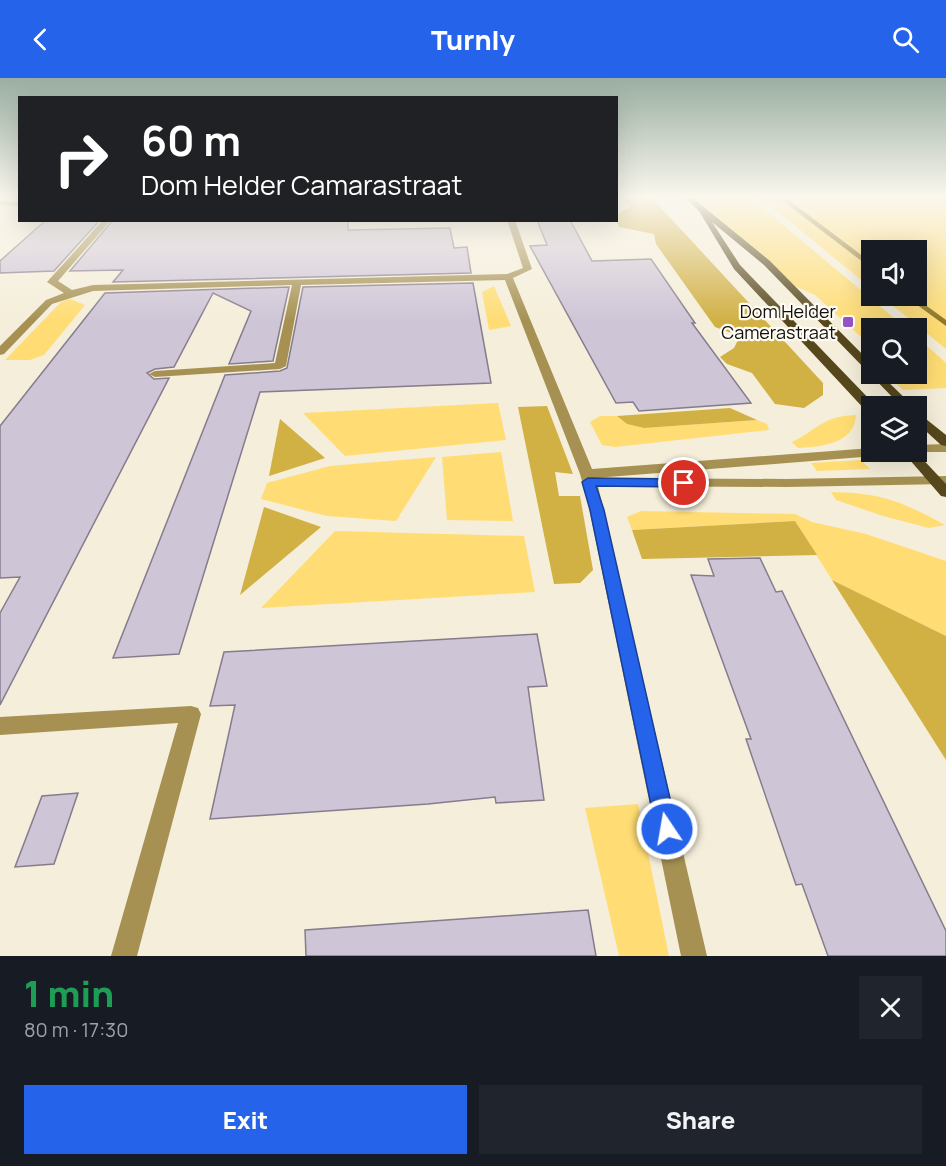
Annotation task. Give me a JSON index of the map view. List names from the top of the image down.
{
  "places": {
    "transit": ["Dom Helder Camerastraat"]
  },
  "page": {
    "header": "Turnly",
    "turn": ["60 m", "Dom Helder Camarastraat"],
    "heading": ["1 min", "80 m · 17:30"],
    "buttons": ["Exit", "Share"]
  }
}
